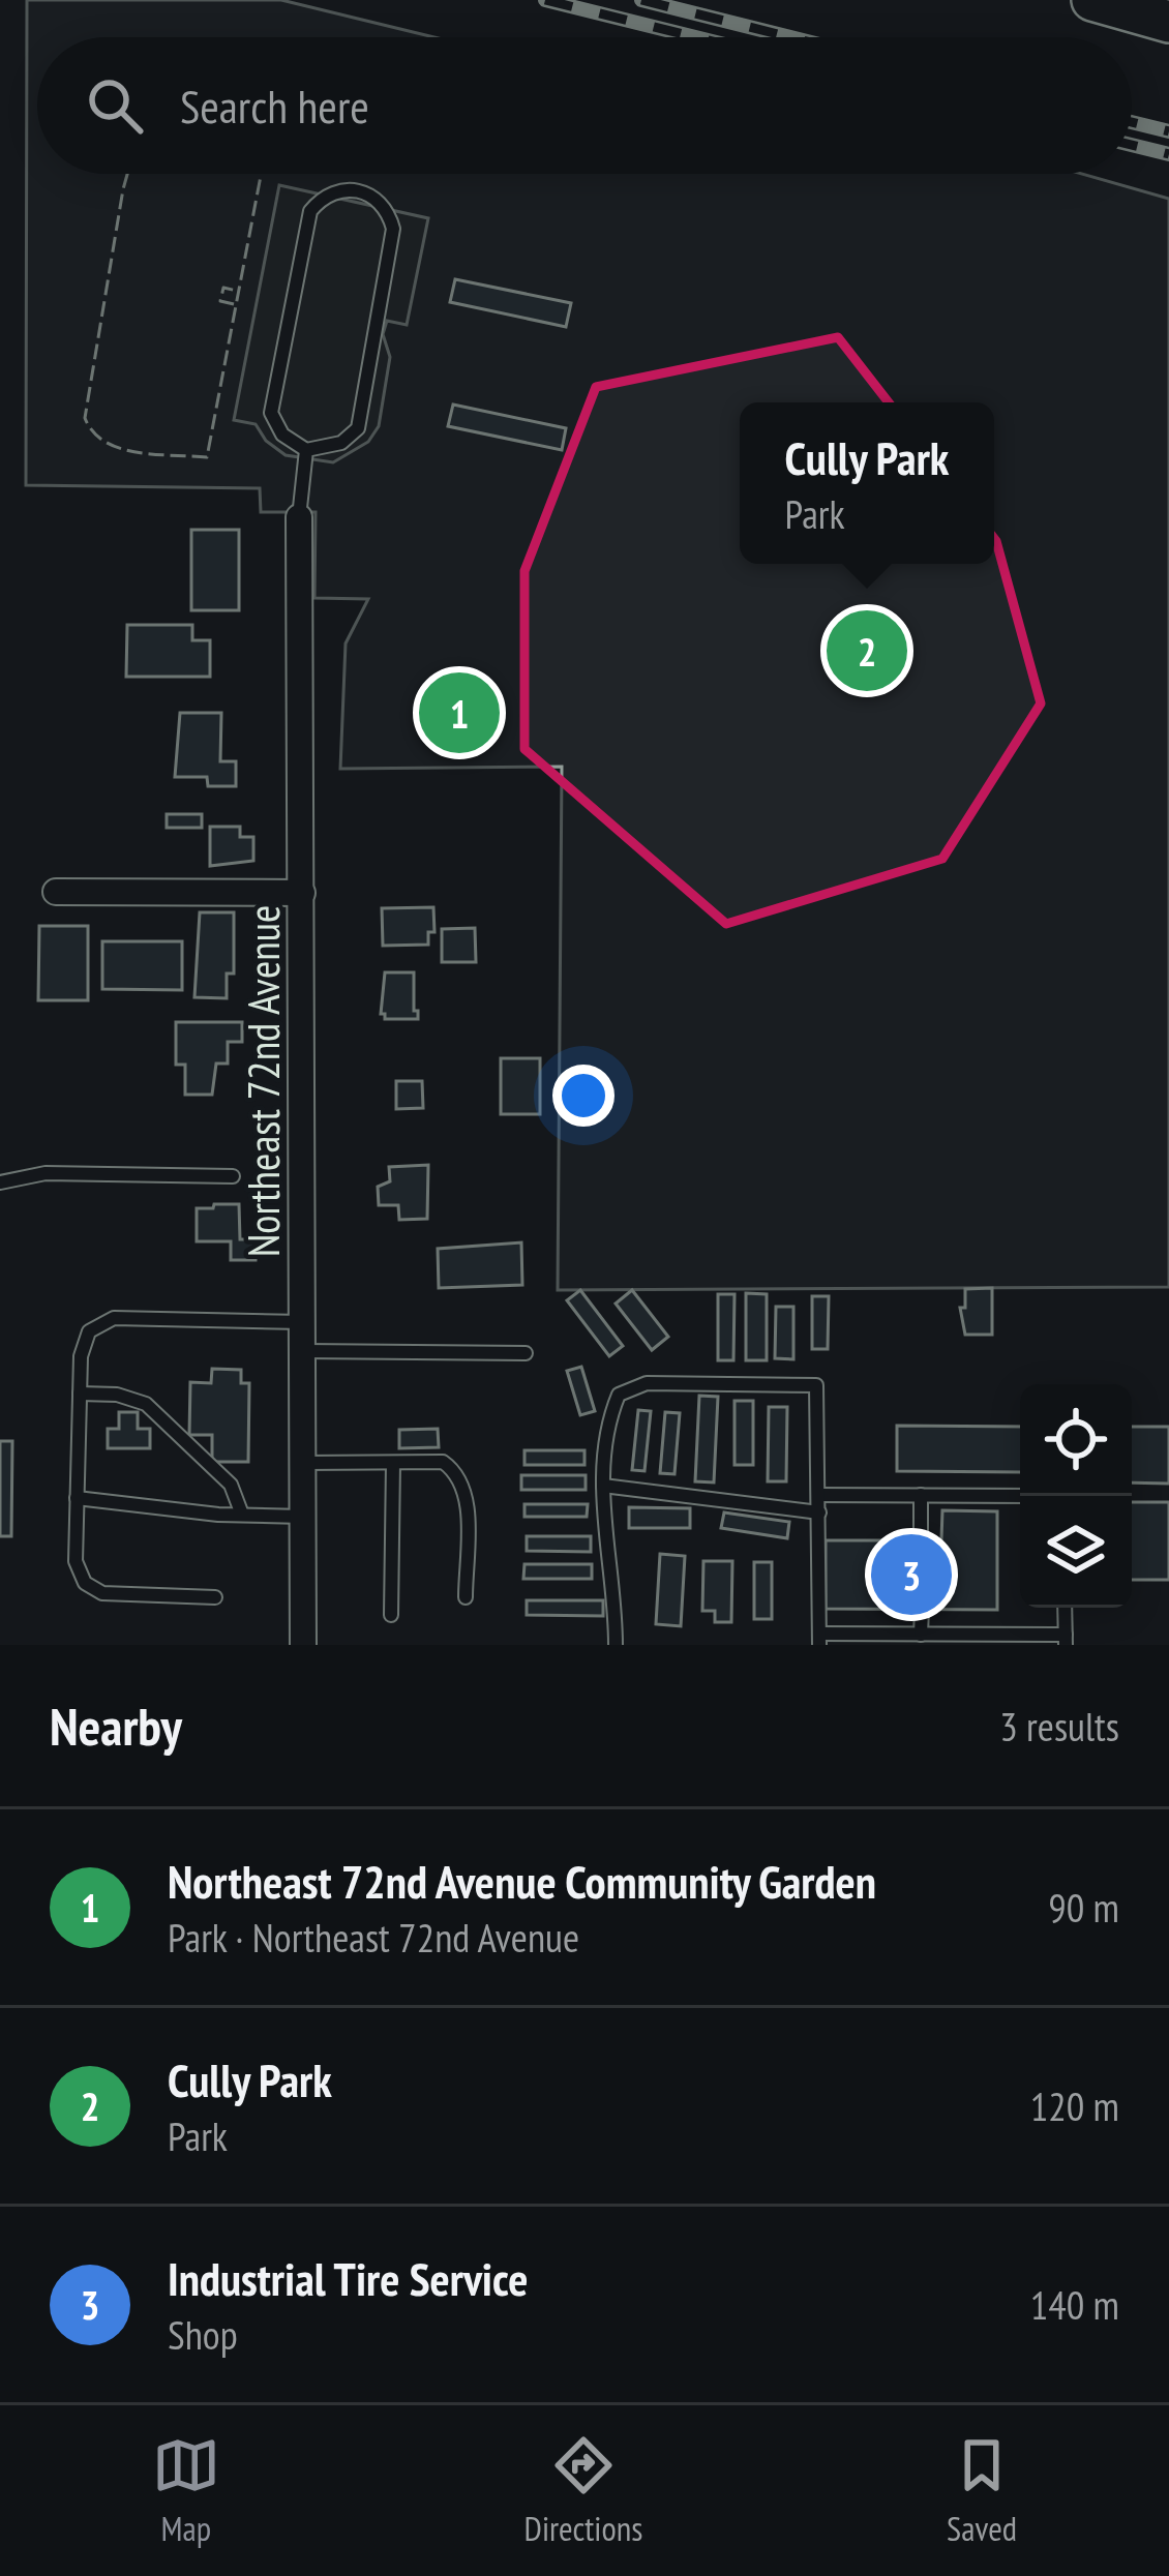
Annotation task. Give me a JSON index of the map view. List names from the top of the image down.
{
  "streets": {
    "street": ["Northeast 72nd Avenue"]
  },
  "page": {
    "search": "Search here",
    "popup": ["Cully Park", "Park"],
    "pins": ["2", "1", "3"],
    "heading": ["Nearby", "3 results"],
    "list": [
      {
        "mark": "1",
        "name": "Northeast 72nd Avenue Community Garden",
        "note": "Park · Northeast 72nd Avenue",
        "value": "90 m"
      },
      {
        "mark": "2",
        "name": "Cully Park",
        "note": "Park",
        "value": "120 m"
      },
      {
        "mark": "3",
        "name": "Industrial Tire Service",
        "note": "Shop",
        "value": "140 m"
      }
    ],
    "nav": ["Map", "Directions", "Saved"]
  }
}
